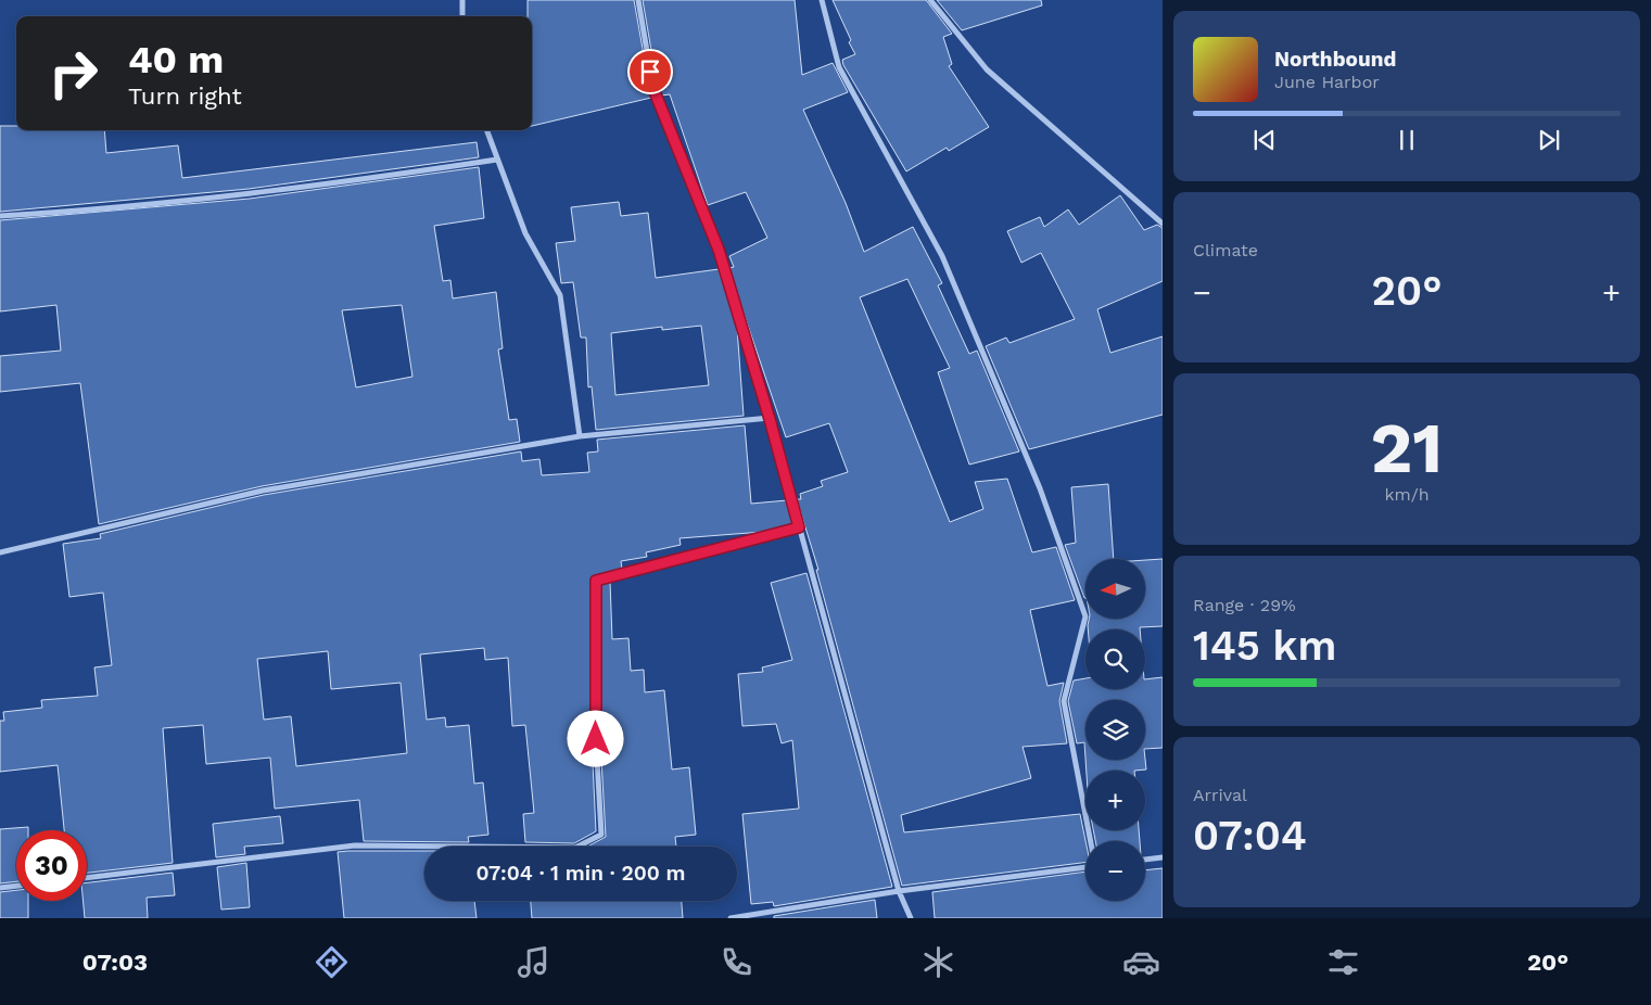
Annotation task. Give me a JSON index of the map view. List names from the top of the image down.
{
  "north": "left",
  "page": {
    "turn": ["40 m", "Turn right"],
    "song": ["Northbound", "June Harbor"],
    "tile": [
      "Climate",
      ["21", "km/h"],
      ["Range · 29%", "145 km"],
      ["Arrival", "07:04"]
    ],
    "heat": ["−", "20°", "+"],
    "map_buttons": ["+", "−"],
    "limit": "30",
    "trip": "07:04 · 1 min · 200 m",
    "tabs": ["07:03", "20°"]
  }
}
